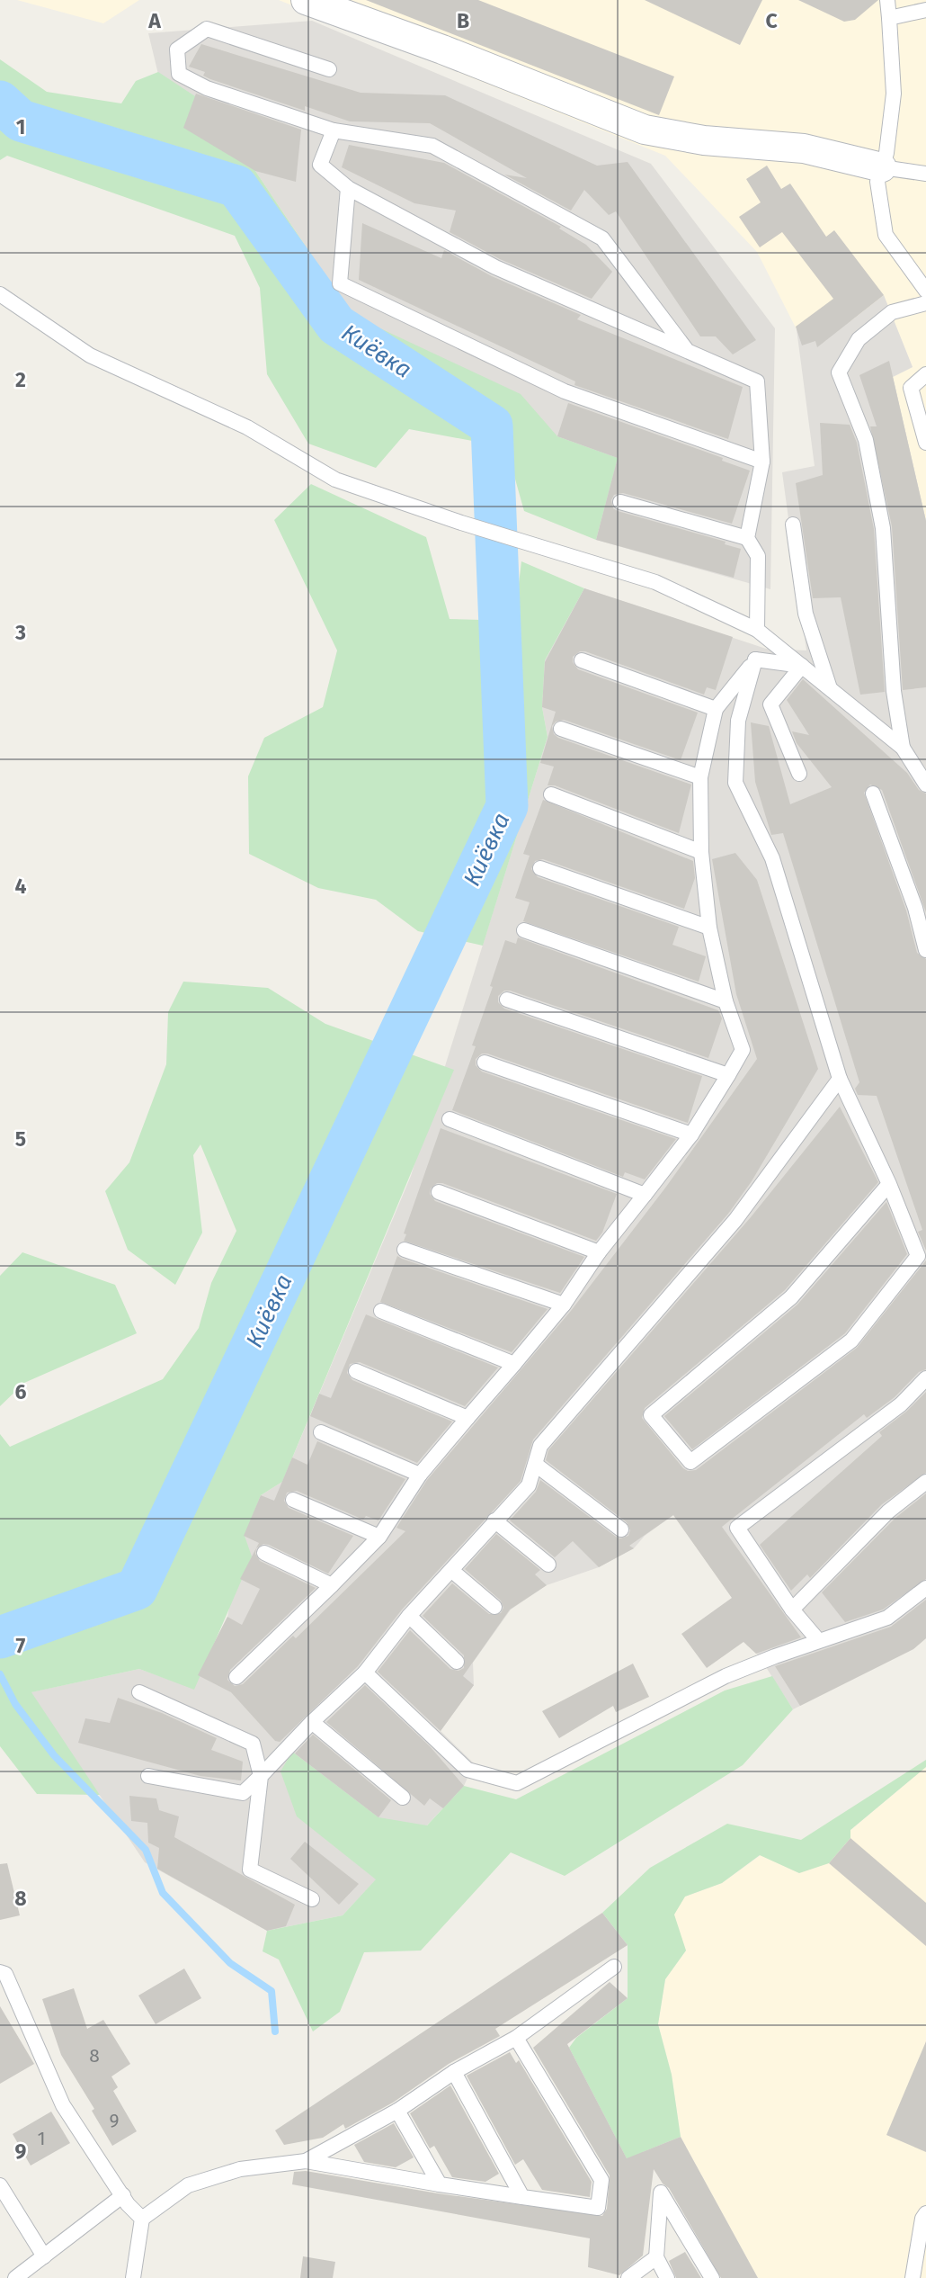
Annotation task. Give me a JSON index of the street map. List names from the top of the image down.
{
  "water": ["Киёвка"],
  "house_numbers": ["8", "9", "1"],
  "grid": {
    "columns": ["A", "B", "C"],
    "rows": [
      "1",
      "2",
      "3",
      "4",
      "5",
      "6",
      "7",
      "8",
      "9"
    ]
  }
}
